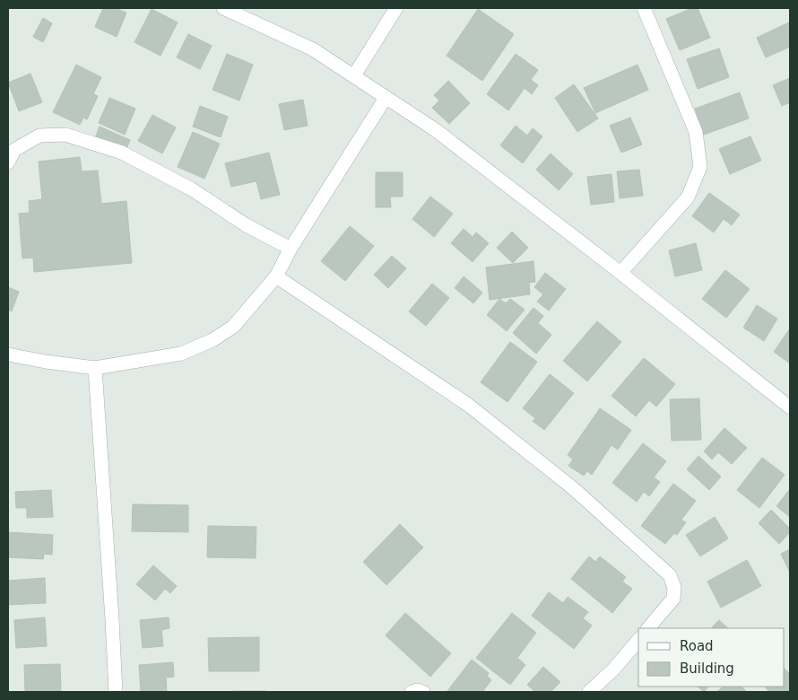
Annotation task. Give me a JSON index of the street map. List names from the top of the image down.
{
  "legend": ["Road", "Building"]
}
